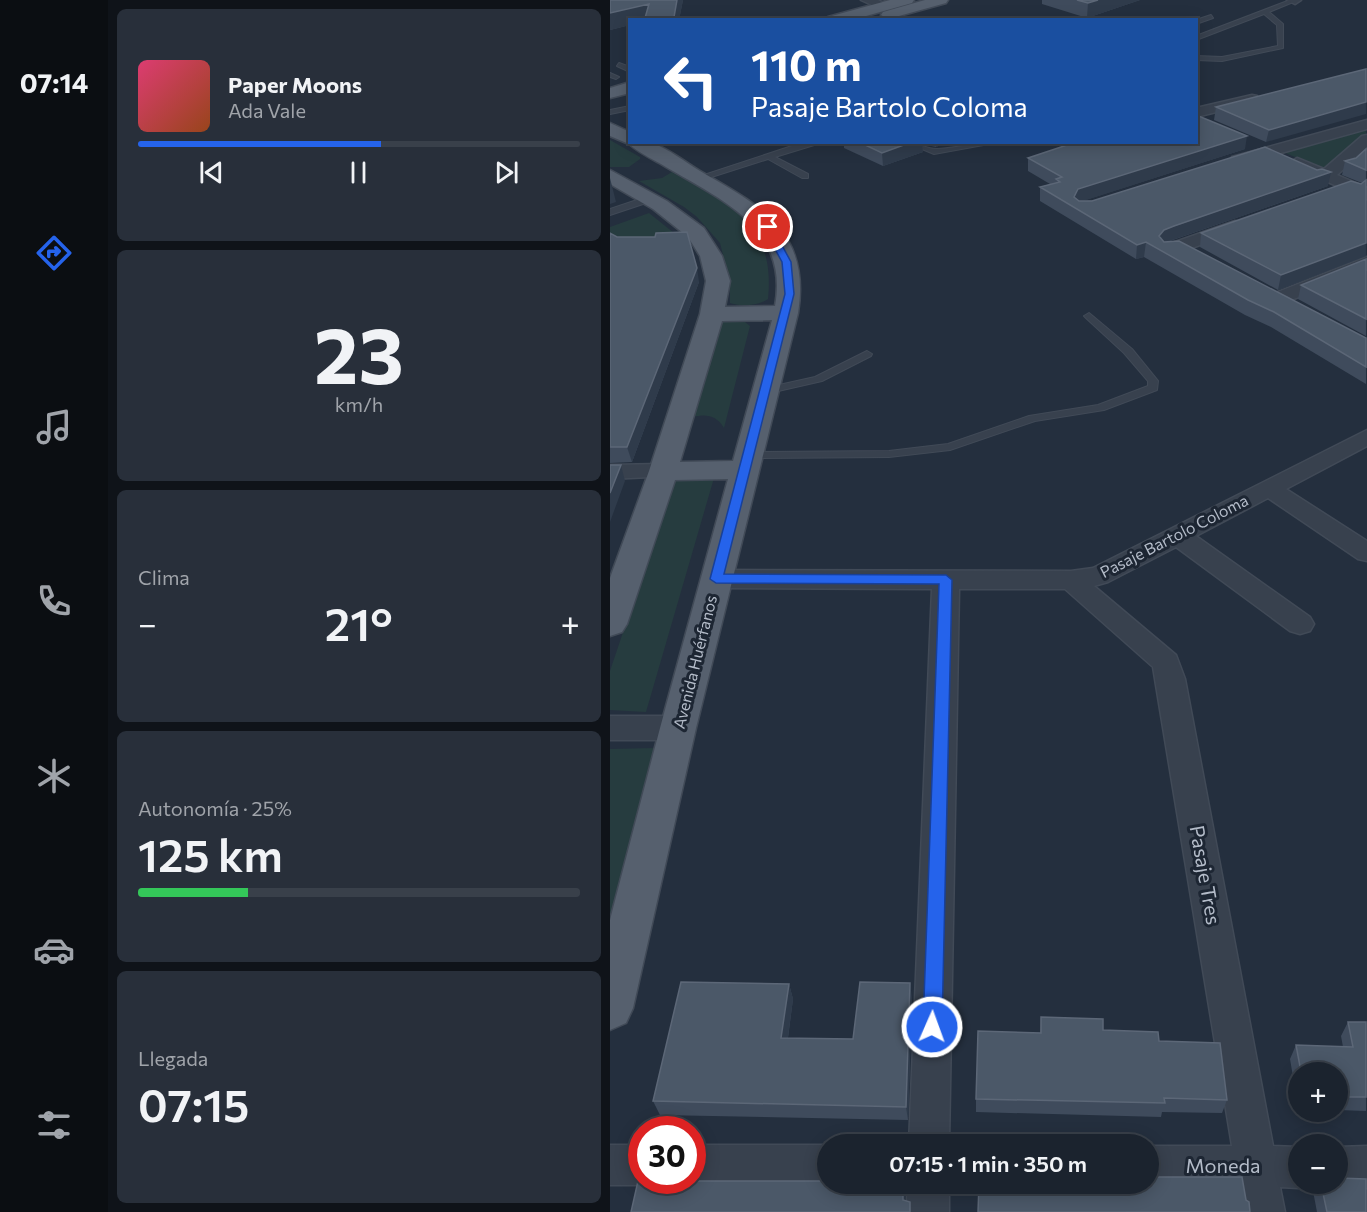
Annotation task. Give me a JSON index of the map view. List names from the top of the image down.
{
  "streets": {
    "main road": ["Avenida Huérfanos"],
    "street": ["Pasaje Bartolo Coloma", "Pasaje Tres", "Moneda"]
  },
  "crossings": [
    ["Pasaje Bartolo Coloma", "Avenida Huérfanos"],
    ["Pasaje Bartolo Coloma", "Pasaje Tres"],
    ["Pasaje Tres", "Moneda"]
  ],
  "page": {
    "tabs": "07:14",
    "turn": ["110 m", "Pasaje Bartolo Coloma"],
    "song": ["Paper Moons", "Ada Vale"],
    "tile": [
      ["23", "km/h"],
      "Clima",
      ["Autonomía · 25%", "125 km"],
      ["Llegada", "07:15"]
    ],
    "heat": ["−", "21°", "+"],
    "map_buttons": ["+", "−"],
    "limit": "30",
    "trip": "07:15 · 1 min · 350 m"
  }
}
